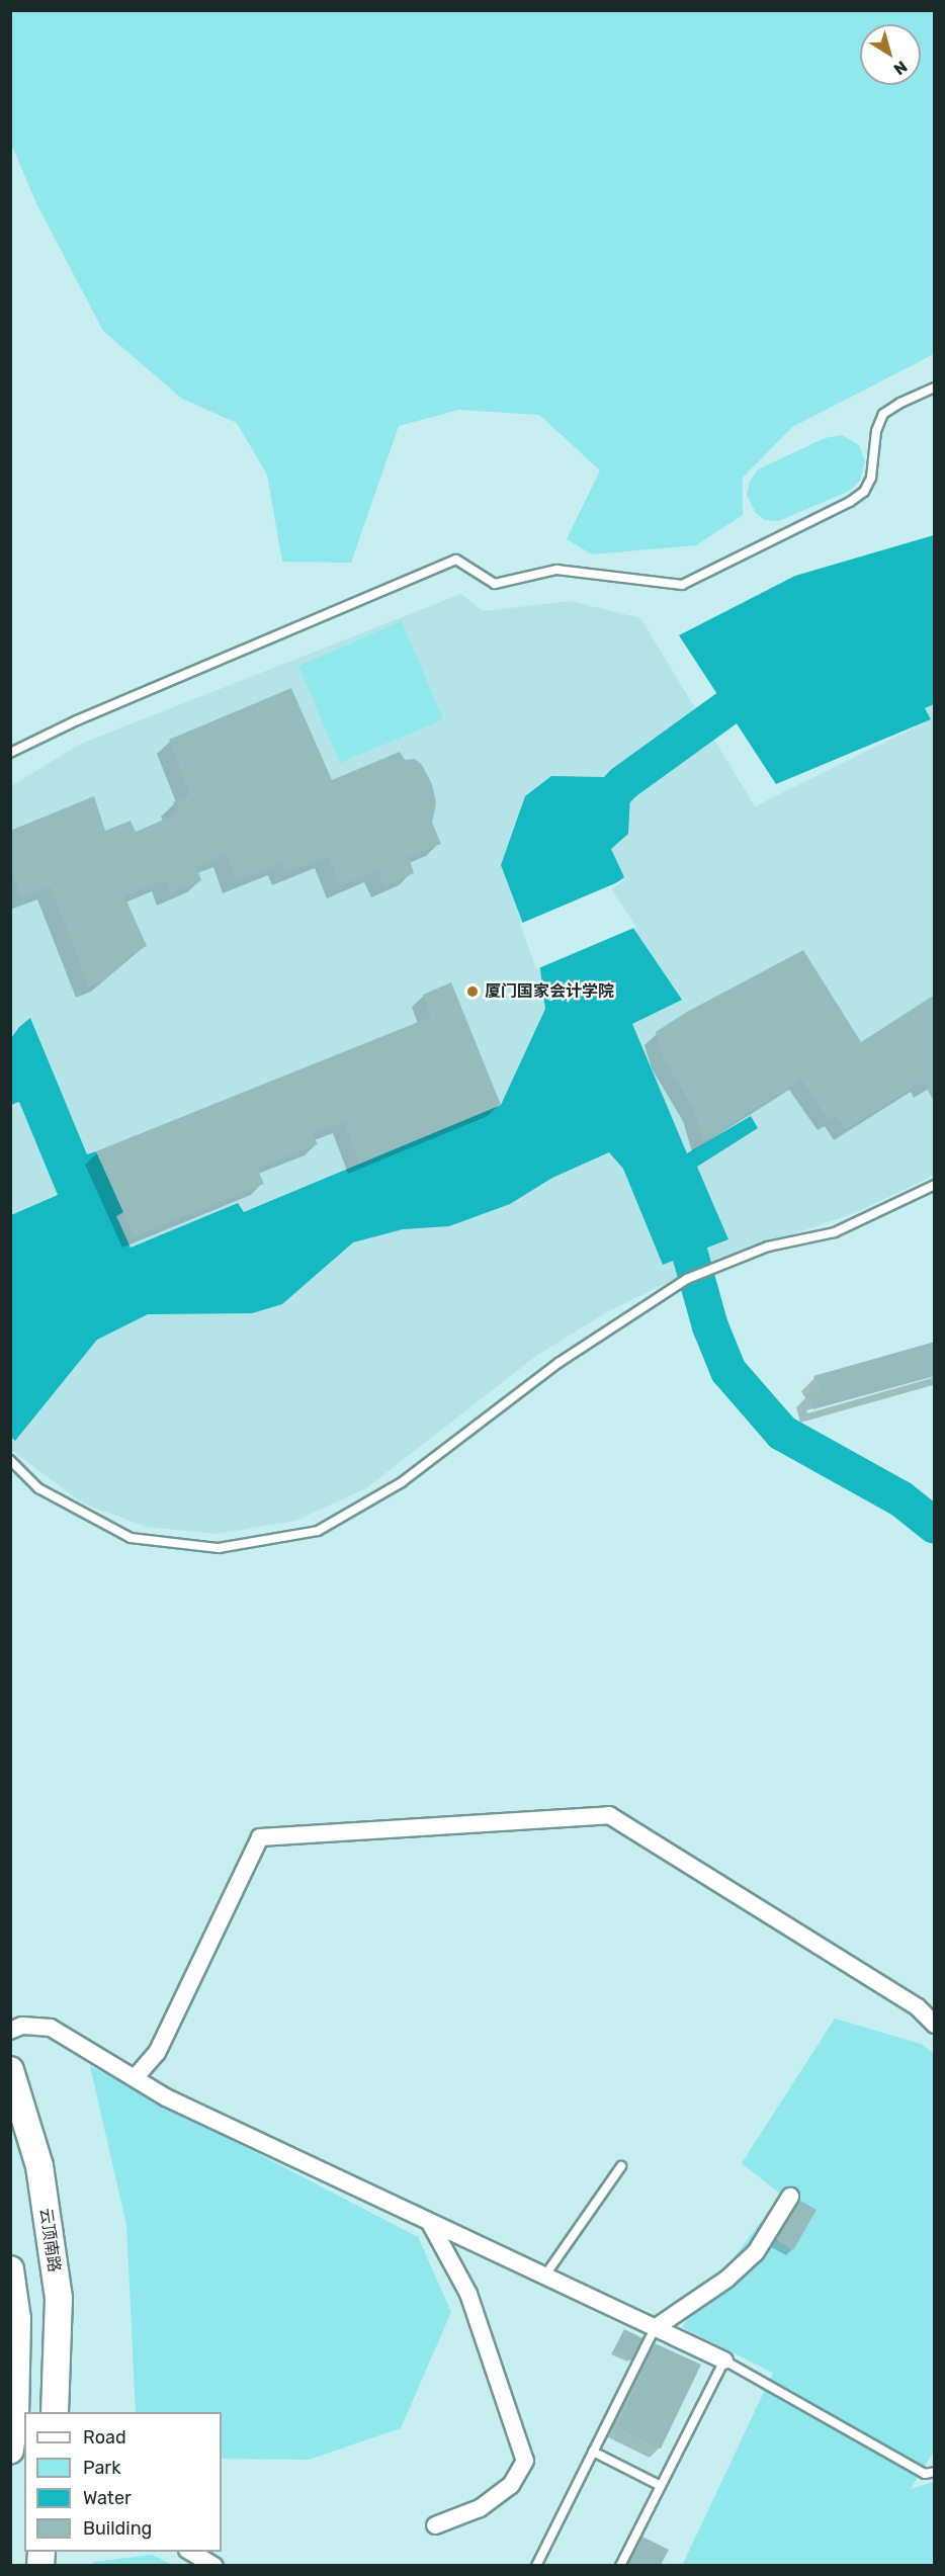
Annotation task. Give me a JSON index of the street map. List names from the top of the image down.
{
  "streets": {
    "main road": ["云顶南路"]
  },
  "places": ["厦门国家会计学院"],
  "legend": [
    "Road",
    "Park",
    "Water",
    "Building"
  ],
  "north": "bottom right"
}
